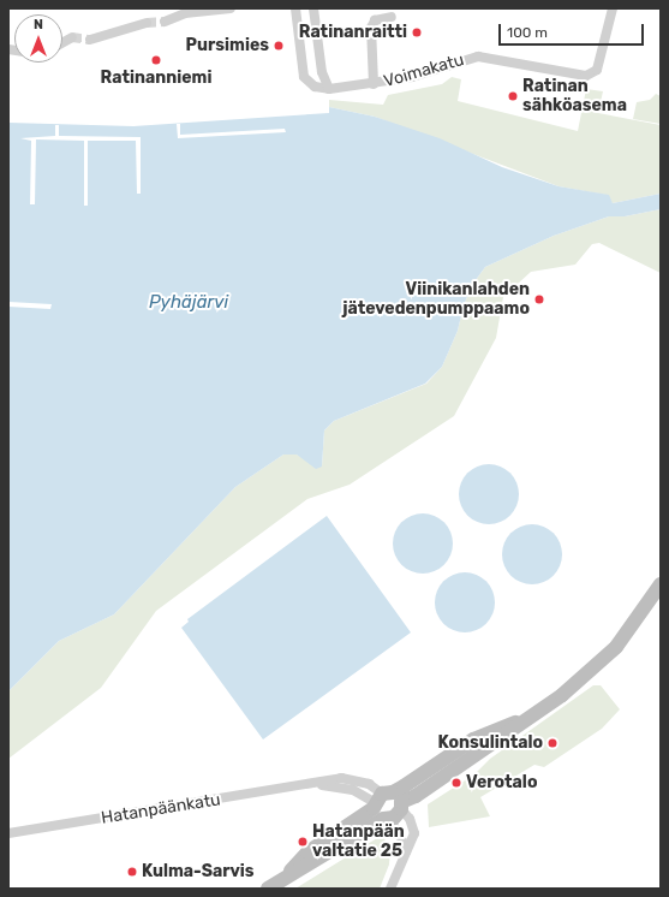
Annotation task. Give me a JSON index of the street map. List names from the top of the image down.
{
  "streets": {
    "street": ["Voimakatu", "Hatanpäänkatu"]
  },
  "water": ["Pyhäjärvi"],
  "places": [
    "Ratinanraitti",
    "Pursimies",
    "Ratinanniemi",
    "Ratinan sähköasema",
    "Viinikanlahden jätevedenpumppaamo",
    "Konsulintalo",
    "Verotalo",
    "Hatanpään valtatie 25",
    "Kulma-Sarvis"
  ],
  "scale_bar": "100 m",
  "north": "top"
}
